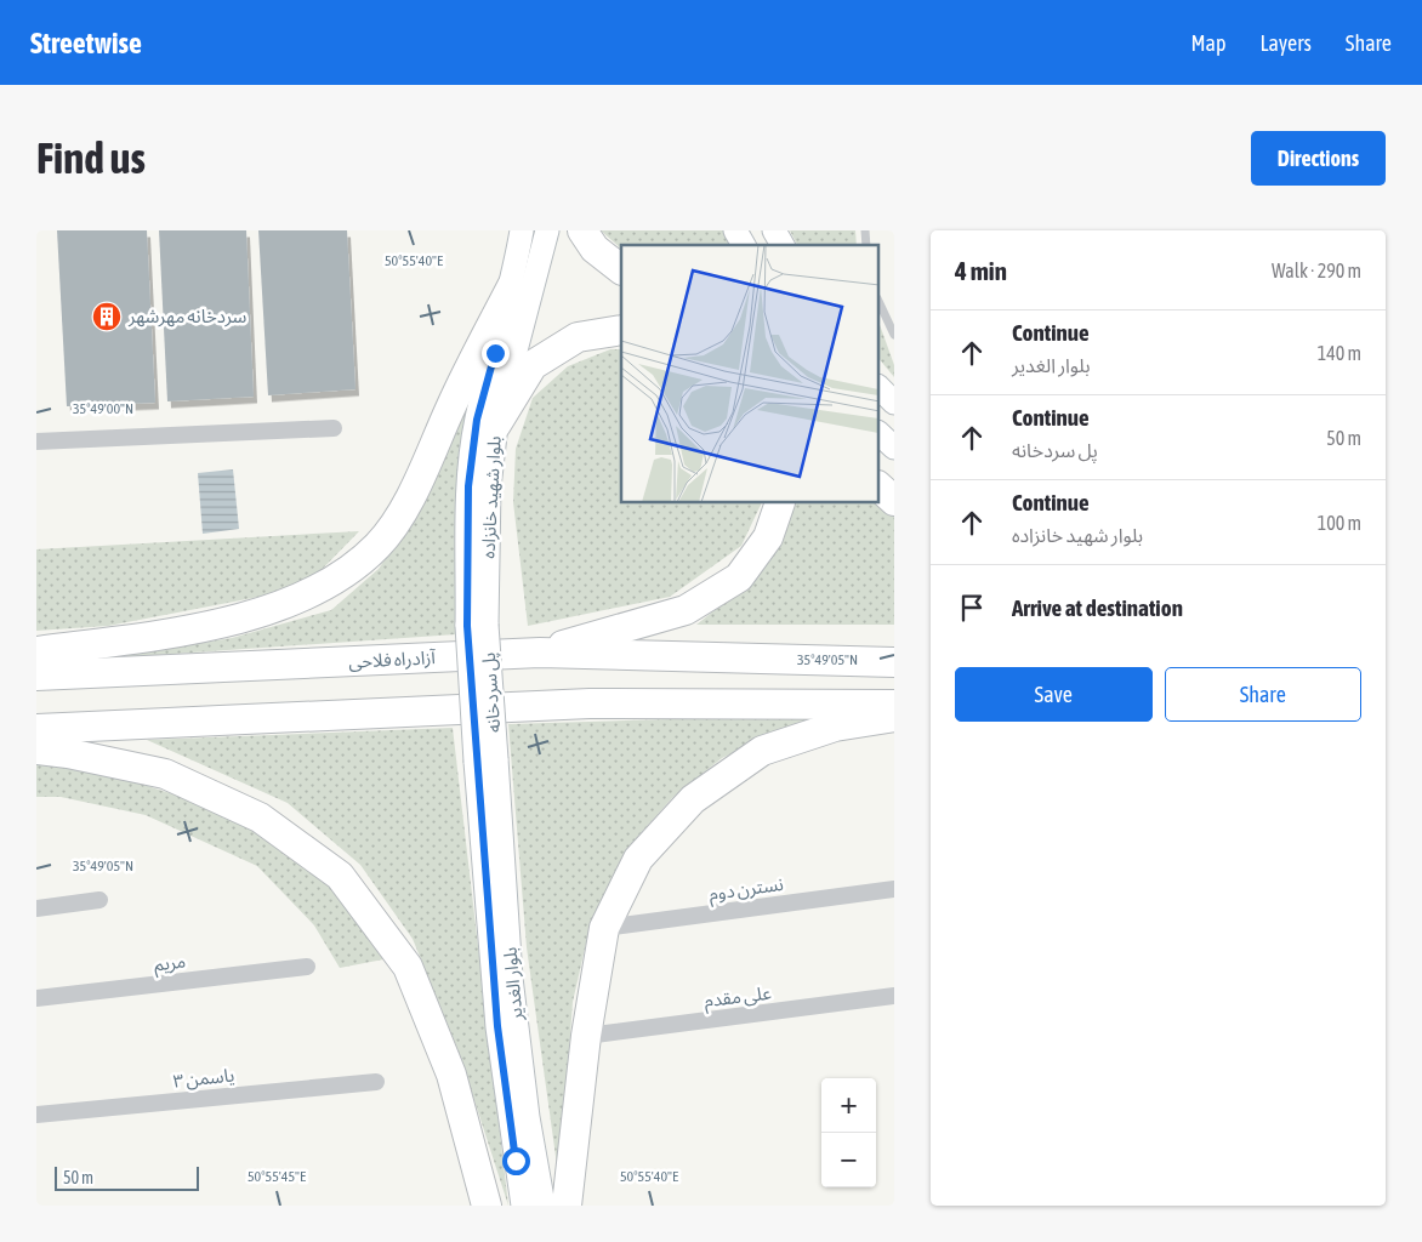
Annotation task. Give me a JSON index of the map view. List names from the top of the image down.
{
  "streets": {
    "highway": ["آزادراه فلاحی"],
    "main road": ["بلوار شهید خانزاده", "پل سردخانه", "بلوار الغدیر"],
    "street": [
      "نسترن دوم",
      "مریم",
      "علی مقدم",
      "یاسمن ۳"
    ]
  },
  "crossings": [
    ["بلوار شهید خانزاده", "پل سردخانه"],
    ["پل سردخانه", "بلوار الغدیر"]
  ],
  "places": {
    "building": ["سردخانه مهرشهر"]
  },
  "scale_bar": "50 m",
  "page": {
    "header": "Streetwise",
    "nav": ["Map", "Layers", "Share"],
    "buttons": [
      "Directions",
      ["Save", "Share"]
    ],
    "title": "Find us",
    "heading": ["4 min", "Walk · 290 m"],
    "list": [
      ["Continue", "بلوار الغدیر", "140 m"],
      ["Continue", "پل سردخانه", "50 m"],
      ["Continue", "بلوار شهید خانزاده", "100 m"],
      "Arrive at destination"
    ],
    "map_buttons": ["+", "−"],
    "scale": "50 m"
  },
  "coordinates": [
    "50°55'40\"E",
    "35°49'00\"N",
    "35°49'05\"N",
    "50°55'45\"E"
  ]
}
